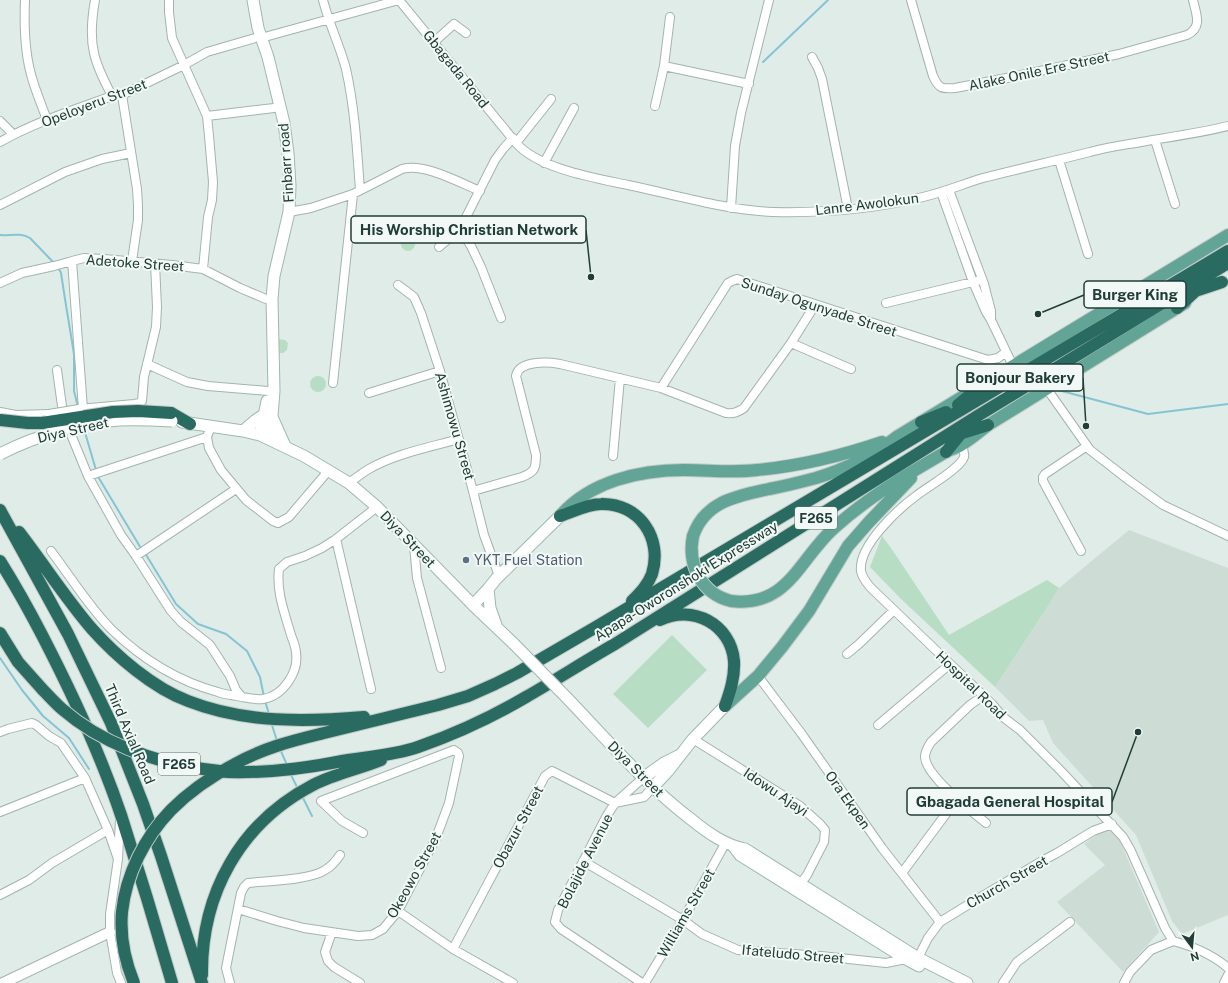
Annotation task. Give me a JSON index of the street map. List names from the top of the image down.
{
  "streets": {
    "highway": ["F265", "Apapa-Oworonshoki Expressway", "Third Axial Road"],
    "main road": ["Finbarr road", "Diya Street"],
    "street": [
      "Gbagada Road",
      "Alake Onile Ere Street",
      "Opeloyeru Street",
      "Lanre Awolokun",
      "Adetoke Street",
      "Sunday Ogunyade Street",
      "Ashimowu Street",
      "Hospital Road",
      "Idowu Ajayi",
      "Ora Ekpen",
      "Obazur Street",
      "Bolajide Avenue",
      "Okeowo Street",
      "Church Street",
      "Williams Street",
      "Ifateludo Street"
    ]
  },
  "crossings": [
    ["Gbagada Road", "Opeloyeru Street"],
    ["Gbagada Road", "Lanre Awolokun"],
    ["Opeloyeru Street", "Finbarr road"],
    ["Finbarr road", "Adetoke Street"],
    ["Diya Street", "Idowu Ajayi"],
    ["Diya Street", "Bolajide Avenue"],
    ["Diya Street", "Church Street"],
    ["Diya Street", "Williams Street"],
    ["Diya Street", "Ifateludo Street"],
    ["F265", "Apapa-Oworonshoki Expressway"],
    ["F265", "Third Axial Road"],
    ["Hospital Road", "Church Street"],
    ["Ora Ekpen", "Church Street"],
    ["Obazur Street", "Bolajide Avenue"],
    ["Bolajide Avenue", "Williams Street"],
    ["Bolajide Avenue", "Ifateludo Street"],
    ["Williams Street", "Ifateludo Street"]
  ],
  "places": [
    "His Worship Christian Network",
    "Burger King",
    "Bonjour Bakery",
    "YKT Fuel Station",
    "Gbagada General Hospital"
  ],
  "north": "bottom"
}
